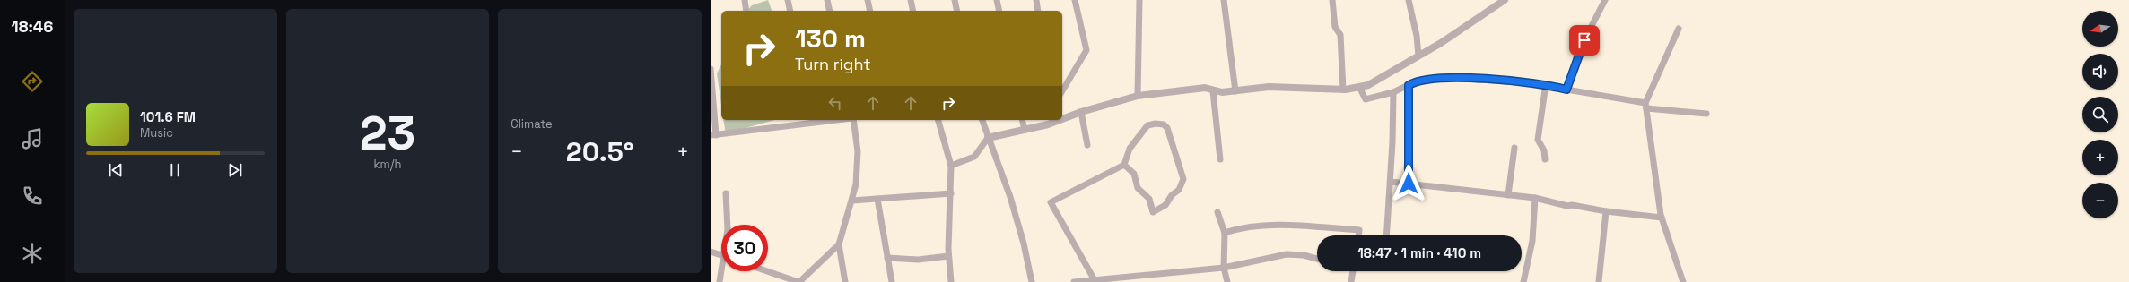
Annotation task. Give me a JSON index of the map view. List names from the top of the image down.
{
  "north": "left",
  "page": {
    "tabs": "18:46",
    "tile": [
      ["23", "km/h"],
      "Climate"
    ],
    "map_buttons": ["+", "−"],
    "turn": ["130 m", "Turn right"],
    "song": ["101.6 FM", "Music"],
    "heat": ["−", "20.5°", "+"],
    "limit": "30",
    "trip": "18:47 · 1 min · 410 m"
  }
}
